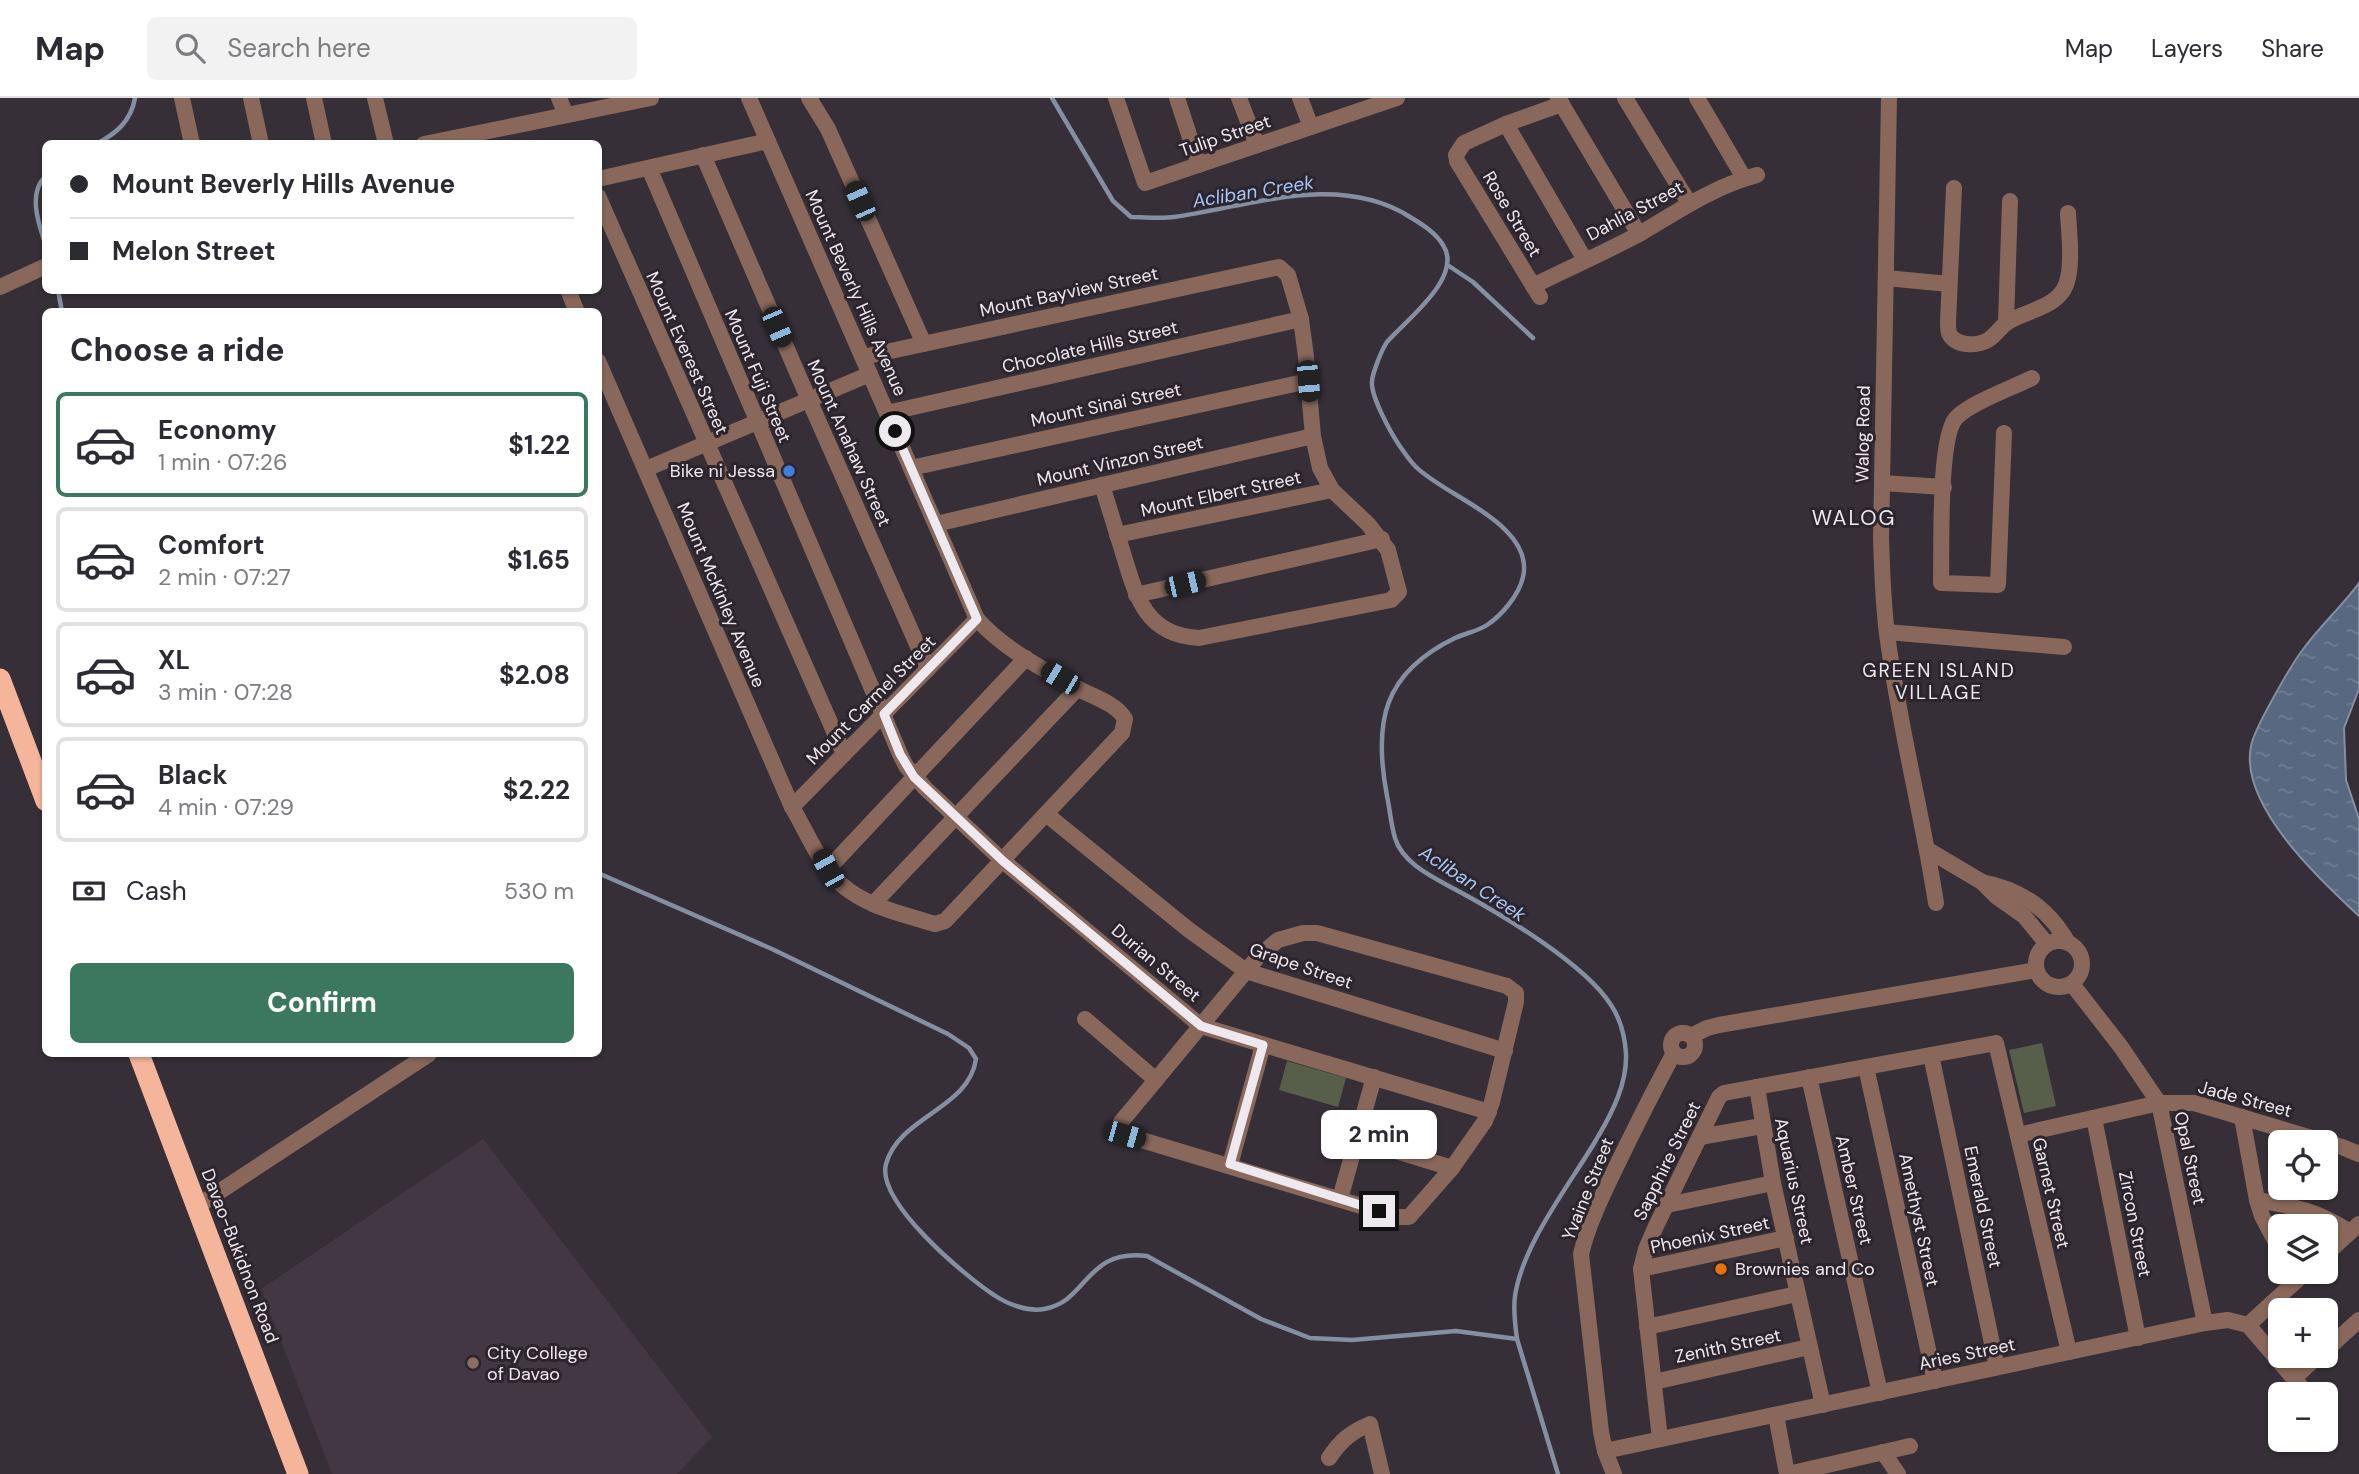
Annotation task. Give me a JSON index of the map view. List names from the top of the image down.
{
  "streets": {
    "highway": ["Davao-Bukidnon Road"],
    "street": [
      "Tulip Street",
      "Dahlia Street",
      "Rose Street",
      "Mount Bayview Street",
      "Mount Beverly Hills Avenue",
      "Chocolate Hills Street",
      "Mount Everest Street",
      "Mount Fuji Street",
      "Mount Sinai Street",
      "Walog Road",
      "Mount Anahaw Street",
      "Mount Vinzon Street",
      "Mount Elbert Street",
      "Mount McKinley Avenue",
      "Mount Carmel Street",
      "Durian Street",
      "Grape Street",
      "Jade Street",
      "Opal Street",
      "Sapphire Street",
      "Aquarius Street",
      "Yvaine Street",
      "Amber Street",
      "Garnet Street",
      "Emerald Street",
      "Amethyst Street",
      "Zircon Street",
      "Phoenix Street",
      "Zenith Street",
      "Aries Street"
    ]
  },
  "crossings": [
    ["Dahlia Street", "Rose Street"],
    ["Mount Bayview Street", "Mount Beverly Hills Avenue"],
    ["Mount Bayview Street", "Chocolate Hills Street"],
    ["Mount Beverly Hills Avenue", "Chocolate Hills Street"],
    ["Mount Beverly Hills Avenue", "Mount Sinai Street"],
    ["Mount Beverly Hills Avenue", "Mount Vinzon Street"],
    ["Mount Beverly Hills Avenue", "Mount Carmel Street"],
    ["Mount Everest Street", "Mount Carmel Street"],
    ["Mount Fuji Street", "Mount Carmel Street"],
    ["Mount Fuji Street", "Durian Street"],
    ["Mount Anahaw Street", "Mount Carmel Street"],
    ["Mount McKinley Avenue", "Mount Carmel Street"],
    ["Mount McKinley Avenue", "Durian Street"],
    ["Mount Carmel Street", "Durian Street"],
    ["Jade Street", "Opal Street"],
    ["Jade Street", "Garnet Street"],
    ["Jade Street", "Zircon Street"],
    ["Opal Street", "Yvaine Street"],
    ["Opal Street", "Aries Street"],
    ["Sapphire Street", "Aquarius Street"],
    ["Sapphire Street", "Amber Street"],
    ["Sapphire Street", "Garnet Street"],
    ["Sapphire Street", "Emerald Street"],
    ["Sapphire Street", "Amethyst Street"],
    ["Sapphire Street", "Phoenix Street"],
    ["Sapphire Street", "Zenith Street"],
    ["Sapphire Street", "Aries Street"],
    ["Aquarius Street", "Phoenix Street"],
    ["Aquarius Street", "Zenith Street"],
    ["Aquarius Street", "Aries Street"],
    ["Yvaine Street", "Aries Street"],
    ["Amber Street", "Aries Street"],
    ["Garnet Street", "Aries Street"],
    ["Emerald Street", "Aries Street"],
    ["Amethyst Street", "Aries Street"],
    ["Zircon Street", "Aries Street"]
  ],
  "districts": ["WALOG", "GREEN ISLAND VILLAGE"],
  "water": ["Acliban Creek"],
  "places": ["Bike ni Jessa", "Brownies and Co", "City College of Davao"],
  "page": {
    "header": "Map",
    "search": "Search here",
    "nav": ["Map", "Layers", "Share"],
    "banner": ["Mount Beverly Hills Avenue", "Melon Street"],
    "heading": "Choose a ride",
    "list": [
      {
        "name": "Economy",
        "note": "1 min · 07:26",
        "value": "$1.22"
      },
      {
        "name": "Comfort",
        "note": "2 min · 07:27",
        "value": "$1.65"
      },
      {
        "name": "XL",
        "note": "3 min · 07:28",
        "value": "$2.08"
      },
      {
        "name": "Black",
        "note": "4 min · 07:29",
        "value": "$2.22"
      }
    ],
    "pay": ["Cash", "530 m"],
    "buttons": "Confirm",
    "bubble": "2 min",
    "map_buttons": ["+", "−"]
  }
}
